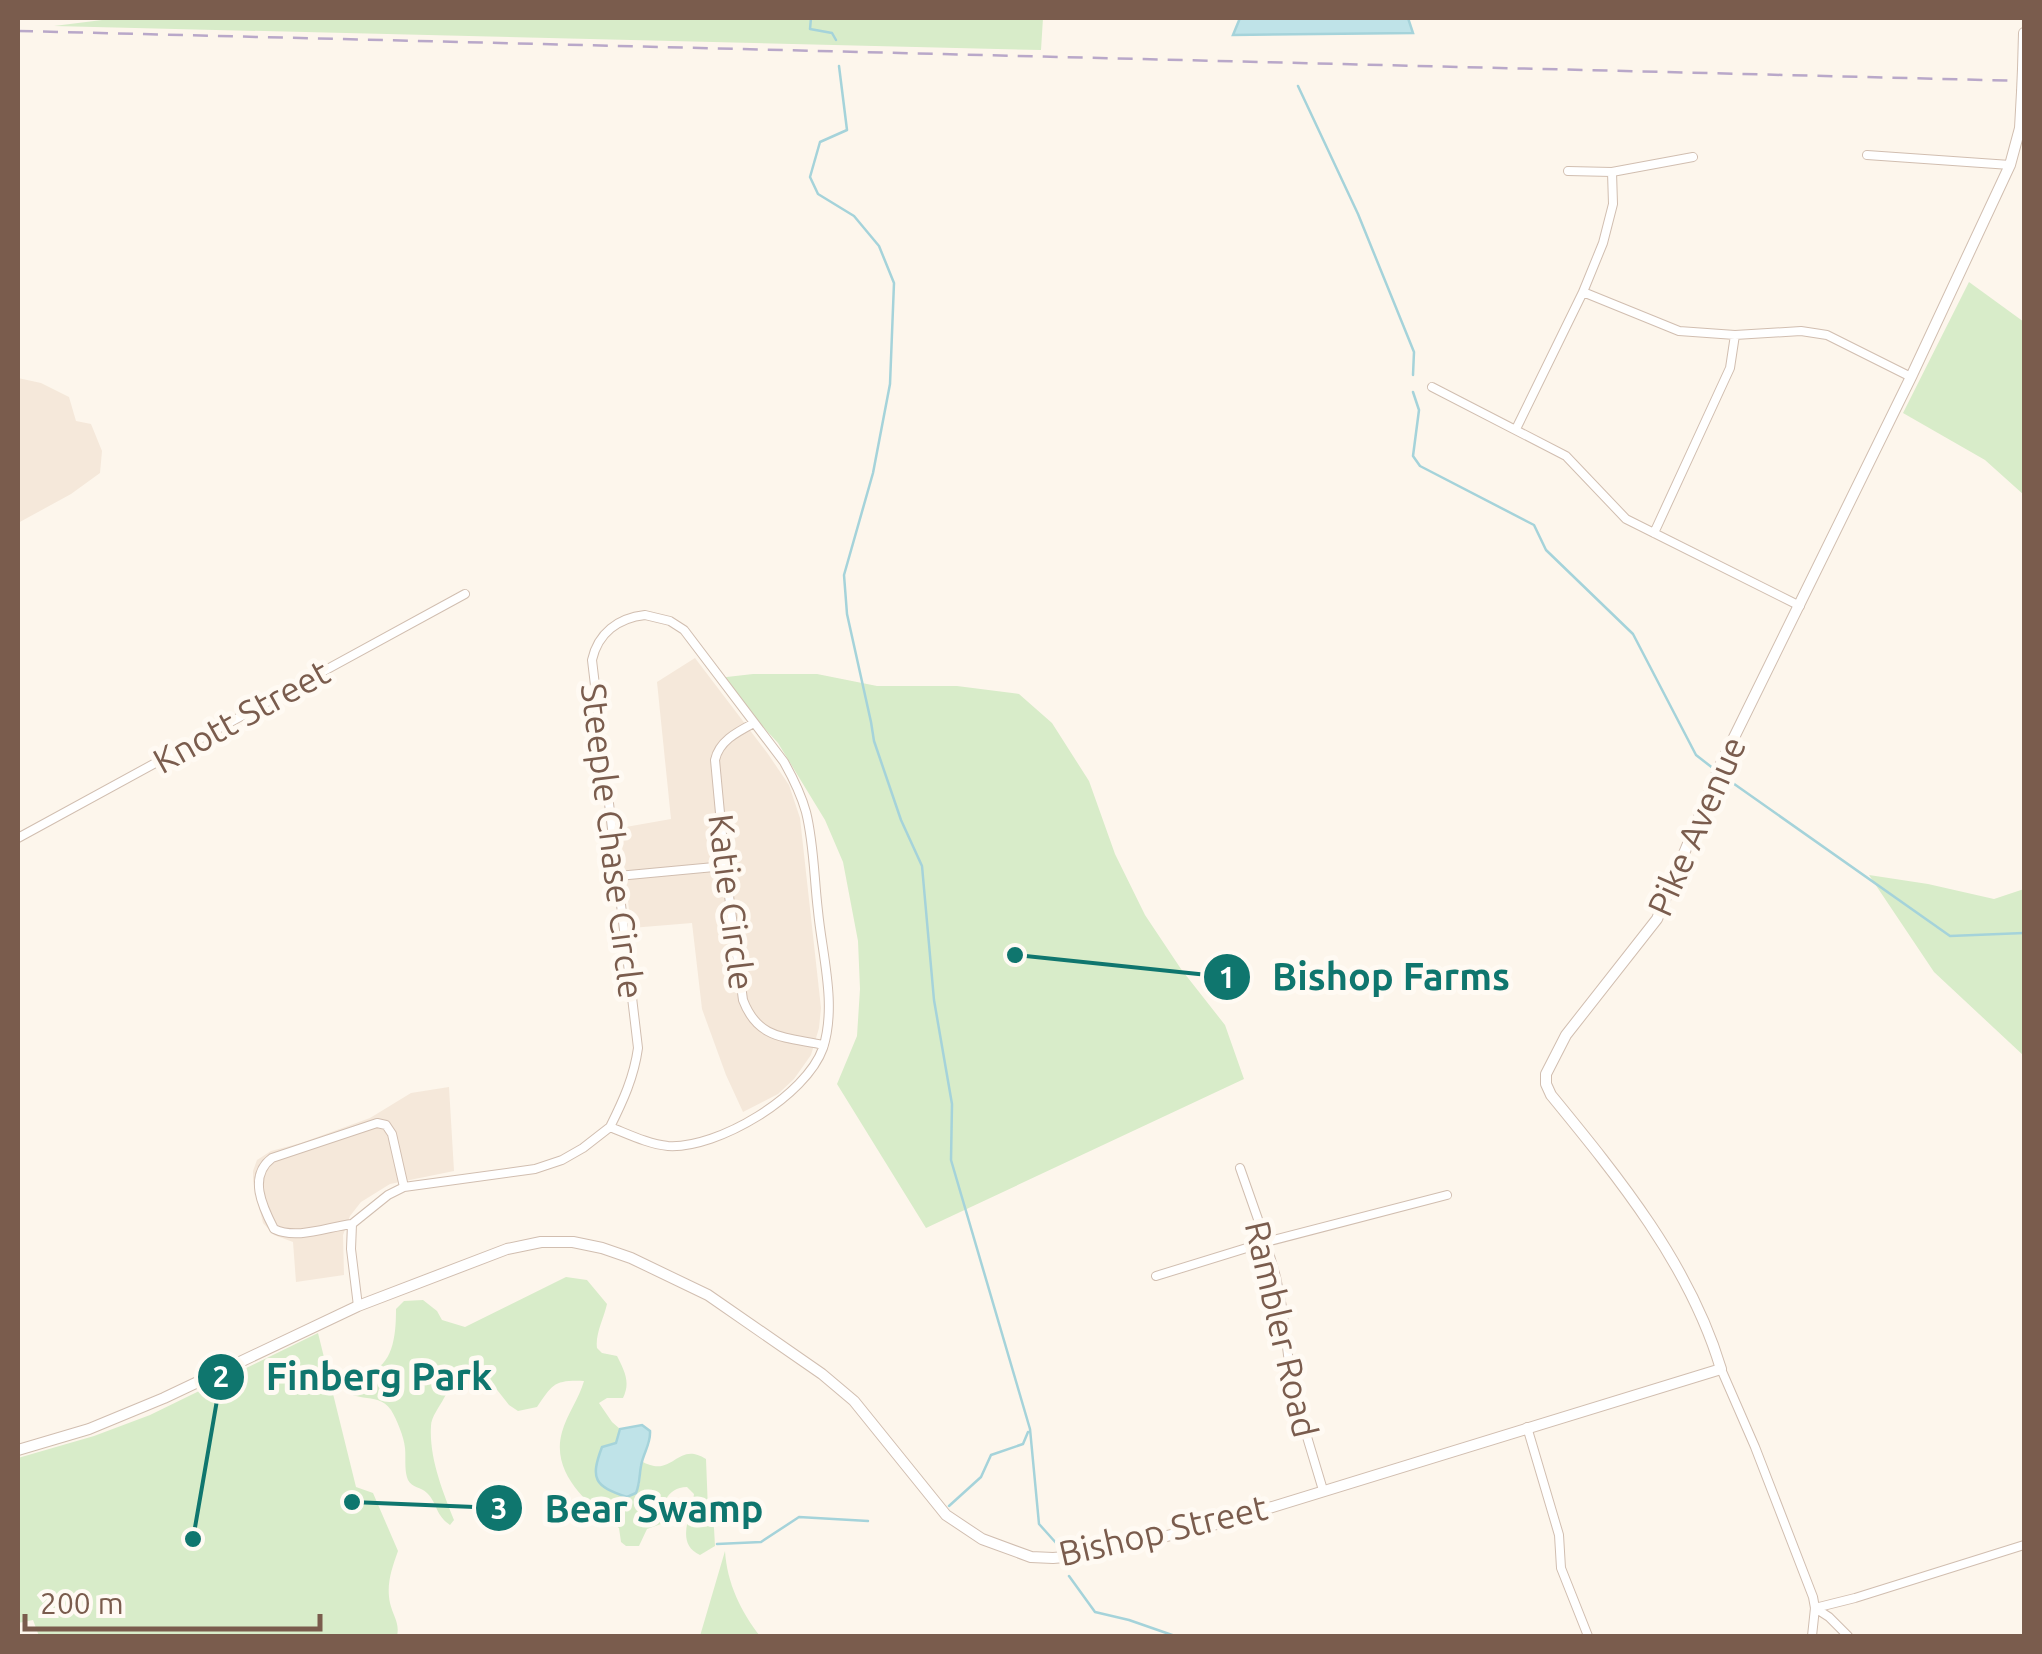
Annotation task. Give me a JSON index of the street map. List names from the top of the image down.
{
  "streets": {
    "street": [
      "Knott Street",
      "Pike Avenue",
      "Steeple Chase Circle",
      "Katie Circle",
      "Rambler Road",
      "Bishop Street"
    ]
  },
  "crossings": [
    ["Pike Avenue", "Bishop Street"],
    ["Steeple Chase Circle", "Katie Circle"],
    ["Rambler Road", "Bishop Street"]
  ],
  "places": ["Bishop Farms", "Bear Swamp", "Finberg Park"],
  "scale_bar": "200 m"
}
